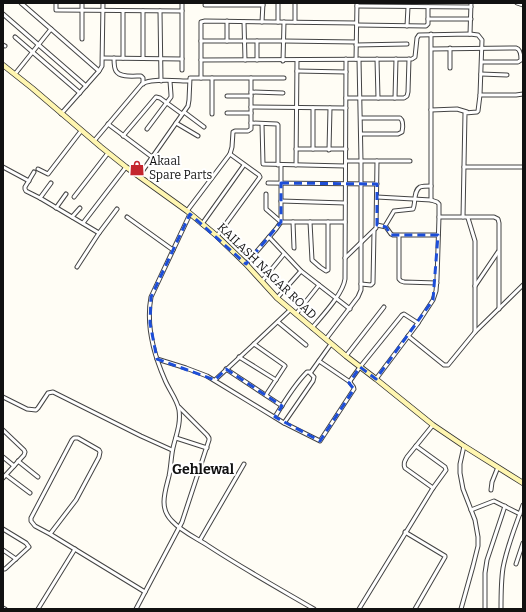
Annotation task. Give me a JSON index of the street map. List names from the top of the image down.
{
  "streets": {
    "street": ["KAILASH NAGAR ROAD"]
  },
  "districts": ["Gehlewal"],
  "places": {
    "shop": ["Akaal Spare Parts"]
  }
}
